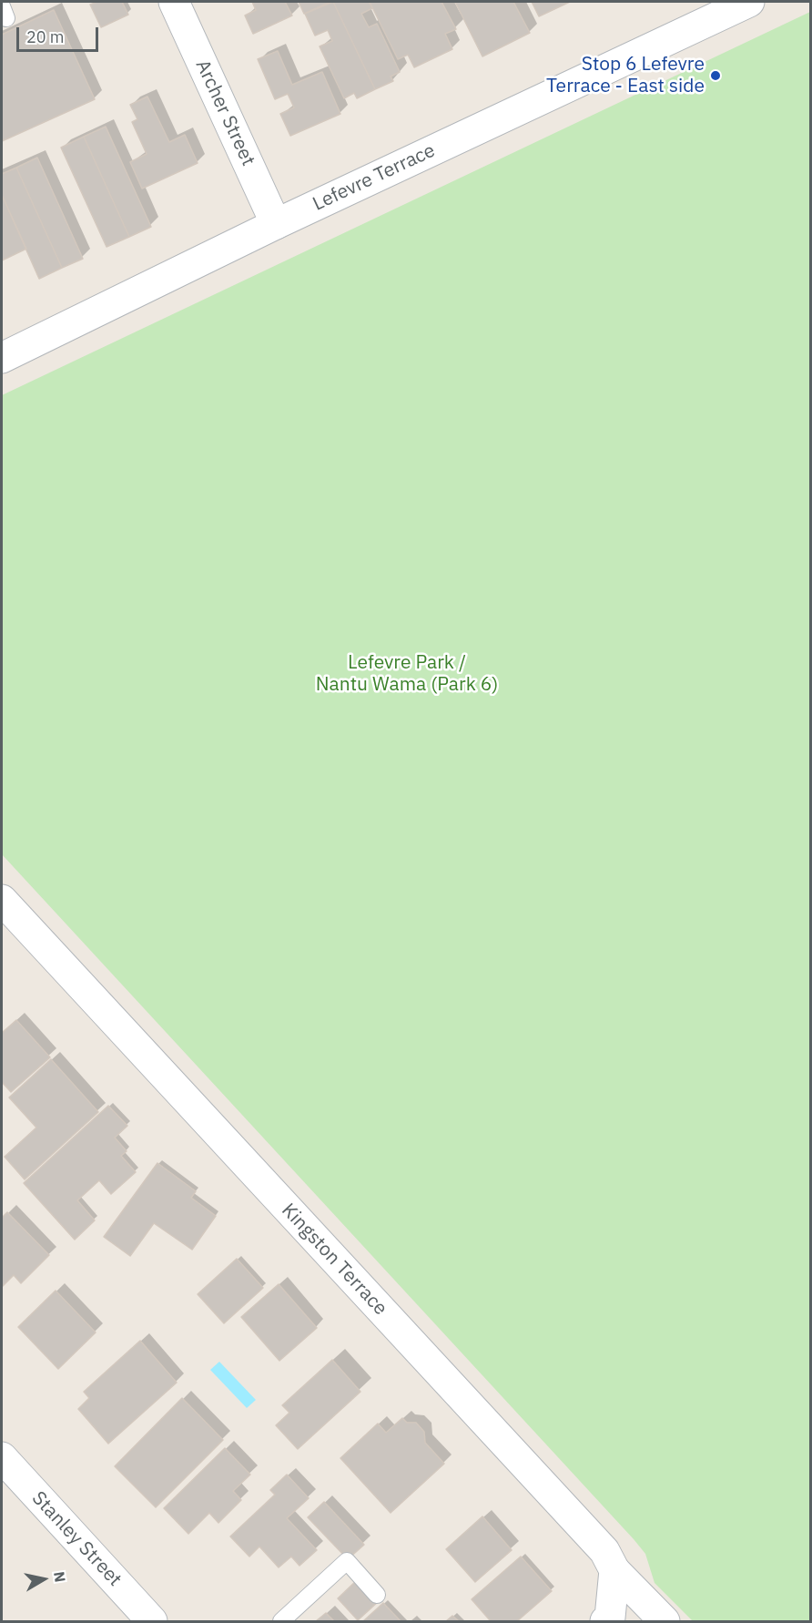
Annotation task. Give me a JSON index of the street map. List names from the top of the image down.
{
  "streets": {
    "street": [
      "Archer Street",
      "Lefevre Terrace",
      "Kingston Terrace",
      "Stanley Street"
    ]
  },
  "crossings": [
    ["Archer Street", "Lefevre Terrace"]
  ],
  "parks": ["Lefevre Park / Nantu Wama (Park 6)"],
  "places": ["Stop 6 Lefevre Terrace - East side"],
  "scale_bar": "20 m",
  "north": "right"
}
